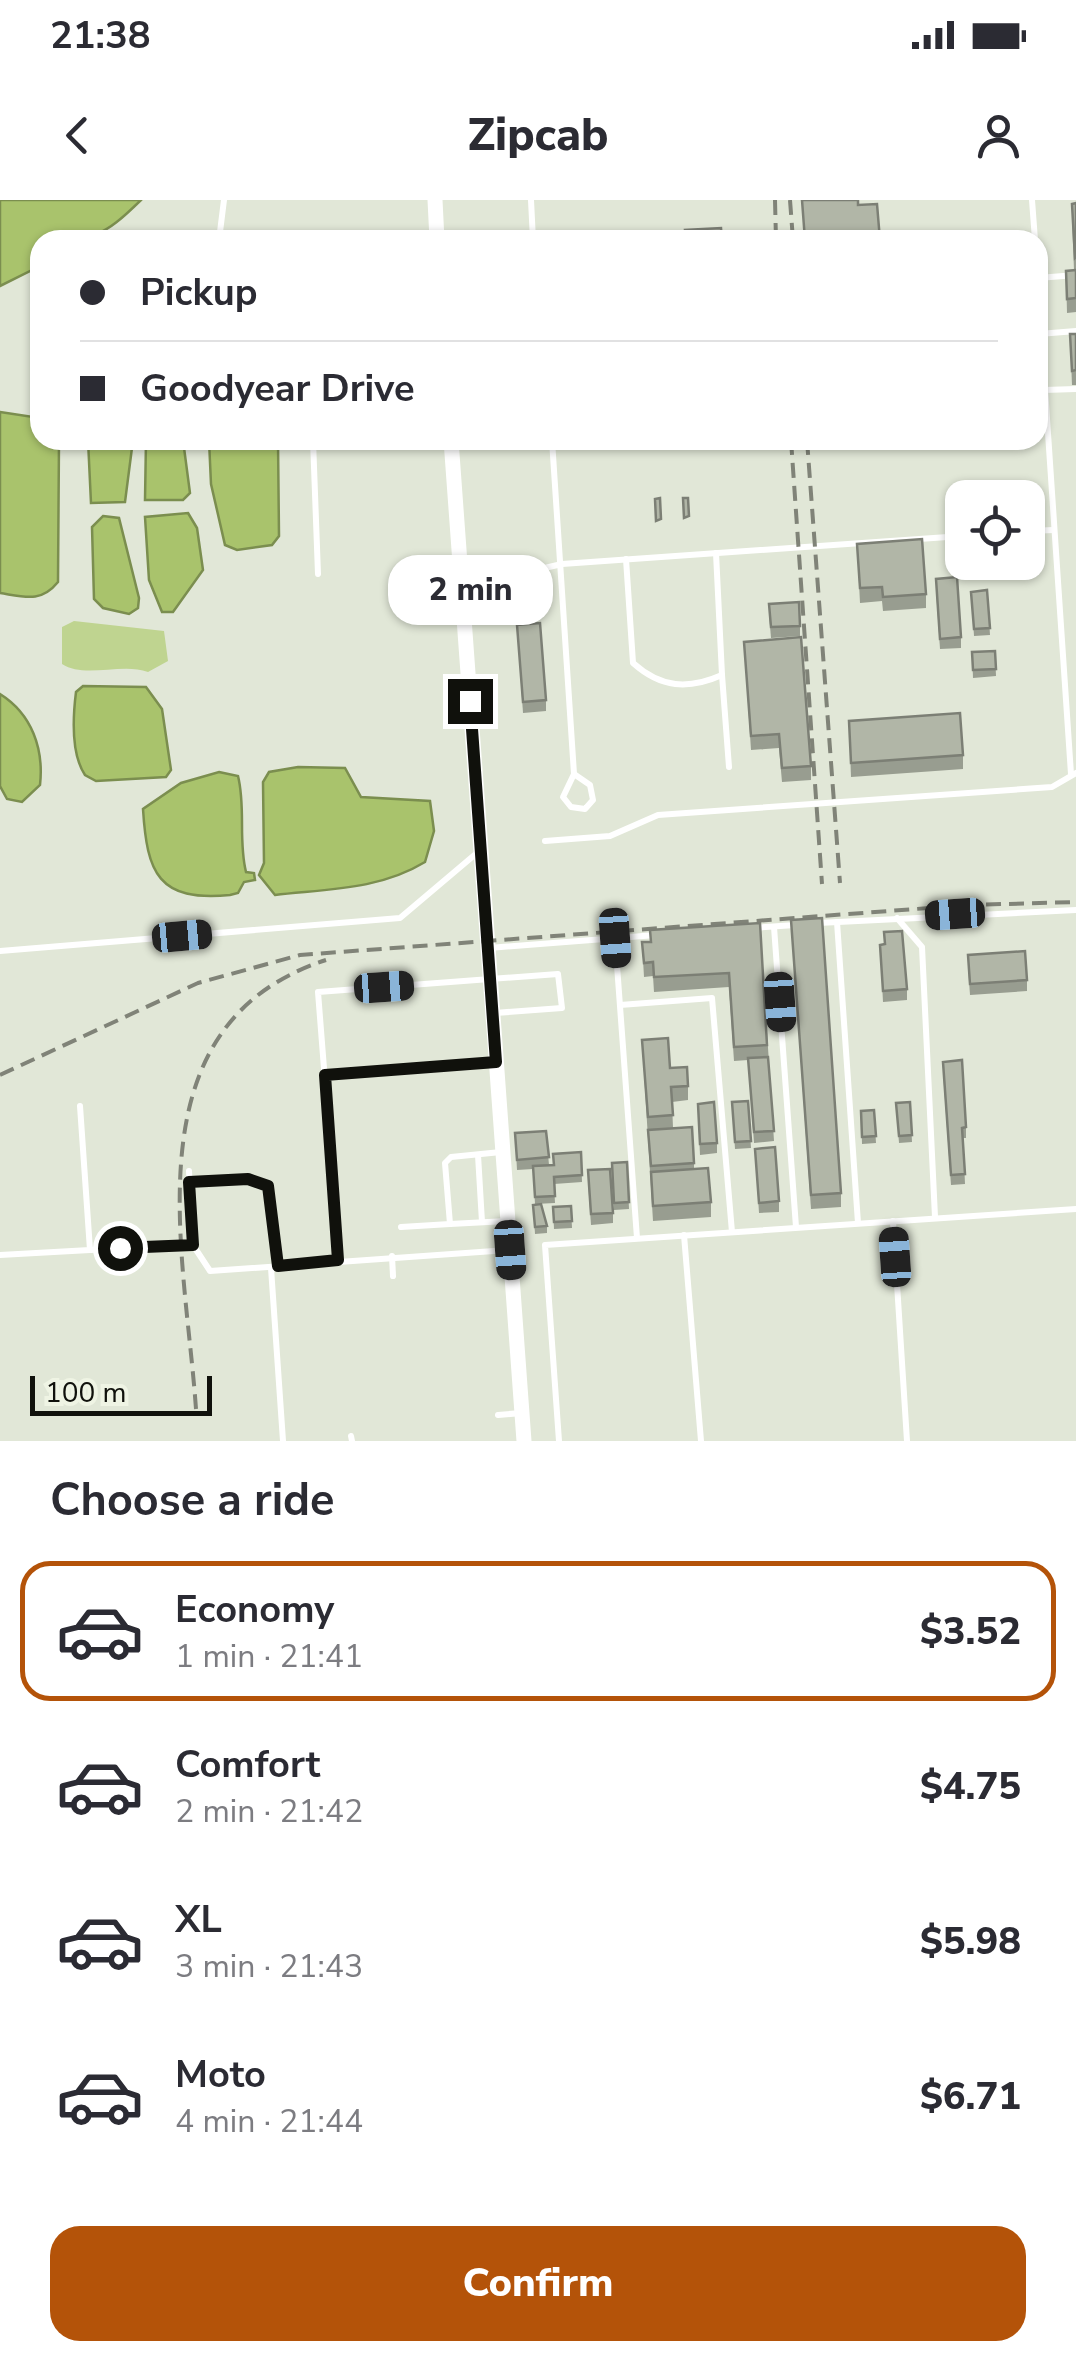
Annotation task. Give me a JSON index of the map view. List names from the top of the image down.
{
  "scale_bar": "100 m",
  "page": {
    "status": "21:38",
    "header": "Zipcab",
    "banner": ["Pickup", "Goodyear Drive"],
    "bubble": "2 min",
    "scale": "100 m",
    "heading": "Choose a ride",
    "list": [
      {
        "name": "Economy",
        "note": "1 min · 21:41",
        "value": "$3.52"
      },
      {
        "name": "Comfort",
        "note": "2 min · 21:42",
        "value": "$4.75"
      },
      {
        "name": "XL",
        "note": "3 min · 21:43",
        "value": "$5.98"
      },
      {
        "name": "Moto",
        "note": "4 min · 21:44",
        "value": "$6.71"
      }
    ],
    "buttons": "Confirm"
  }
}
